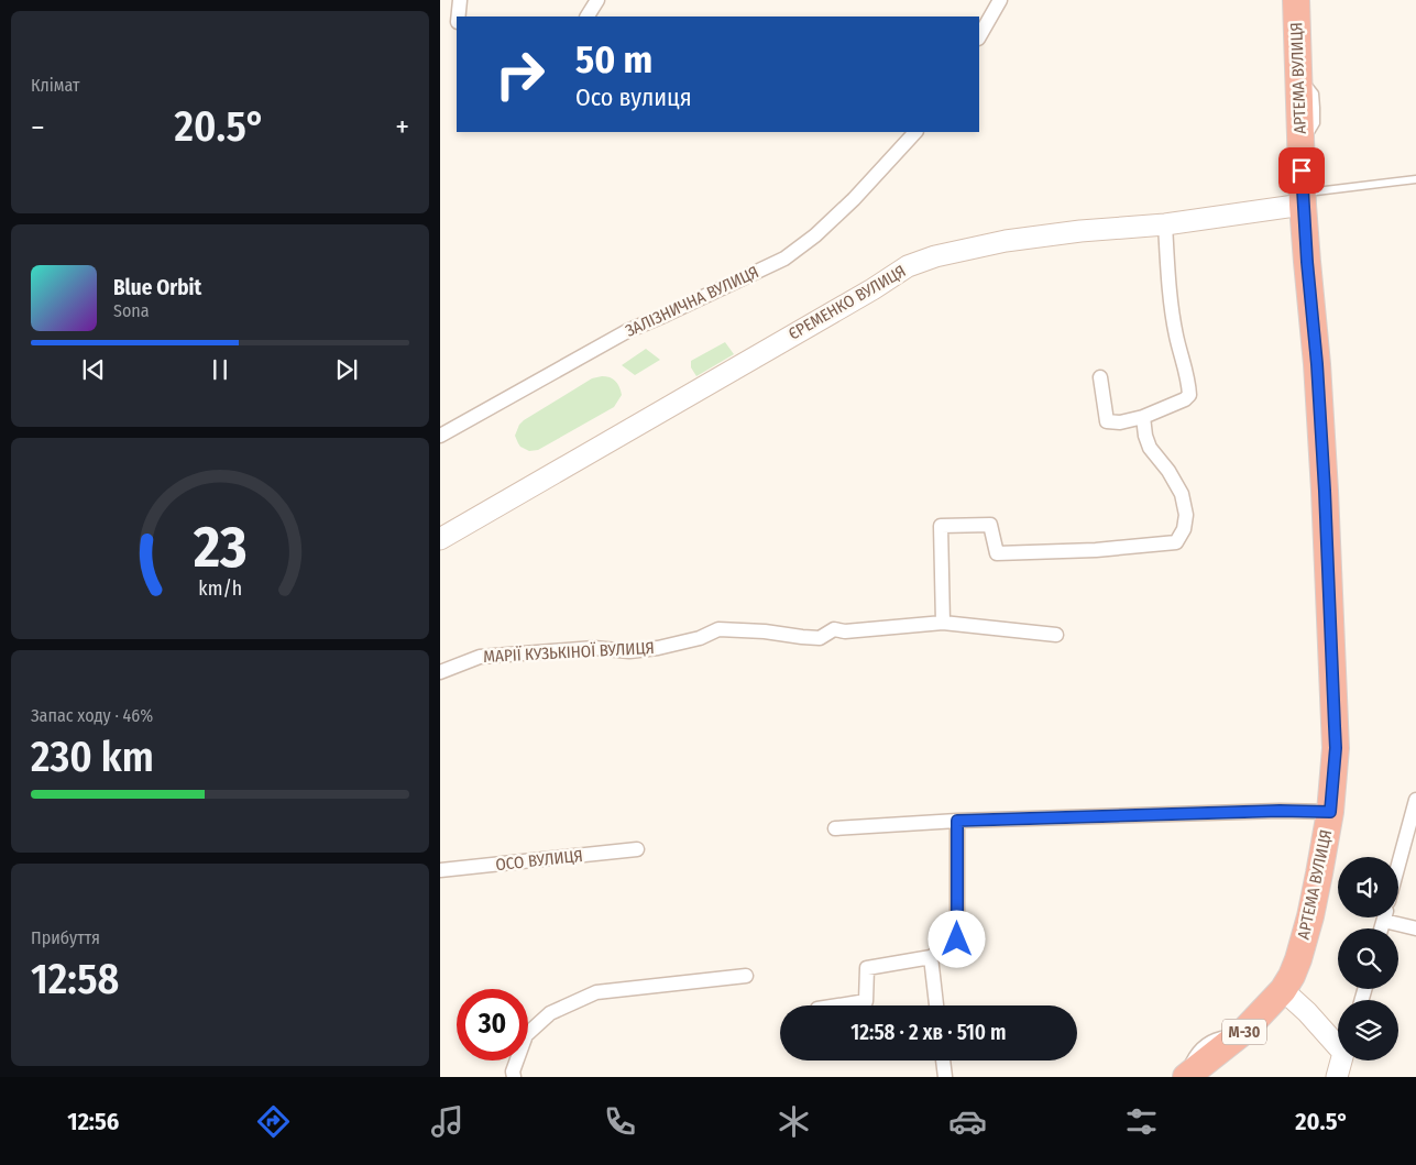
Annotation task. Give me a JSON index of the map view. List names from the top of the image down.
{
  "streets": {
    "highway": ["АРТЕМА ВУЛИЦЯ", "М-30"],
    "street": [
      "ЗАЛІЗНИЧНА ВУЛИЦЯ",
      "ЄРЕМЕНКО ВУЛИЦЯ",
      "МАРІЇ КУЗЬКІНОЇ ВУЛИЦЯ",
      "ОСО ВУЛИЦЯ"
    ]
  },
  "crossings": [
    ["АРТЕМА ВУЛИЦЯ", "ЄРЕМЕНКО ВУЛИЦЯ"],
    ["АРТЕМА ВУЛИЦЯ", "М-30"]
  ],
  "page": {
    "tile": [
      "Клімат",
      ["Запас ходу · 46%", "230 km"],
      ["Прибуття", "12:58"]
    ],
    "turn": ["50 m", "Осо вулиця"],
    "heat": ["−", "20.5°", "+"],
    "song": ["Blue Orbit", "Sona"],
    "limit": "30",
    "trip": "12:58 · 2 хв · 510 m",
    "tabs": ["12:56", "20.5°"],
    "gauge": ["23", "km/h"]
  }
}
